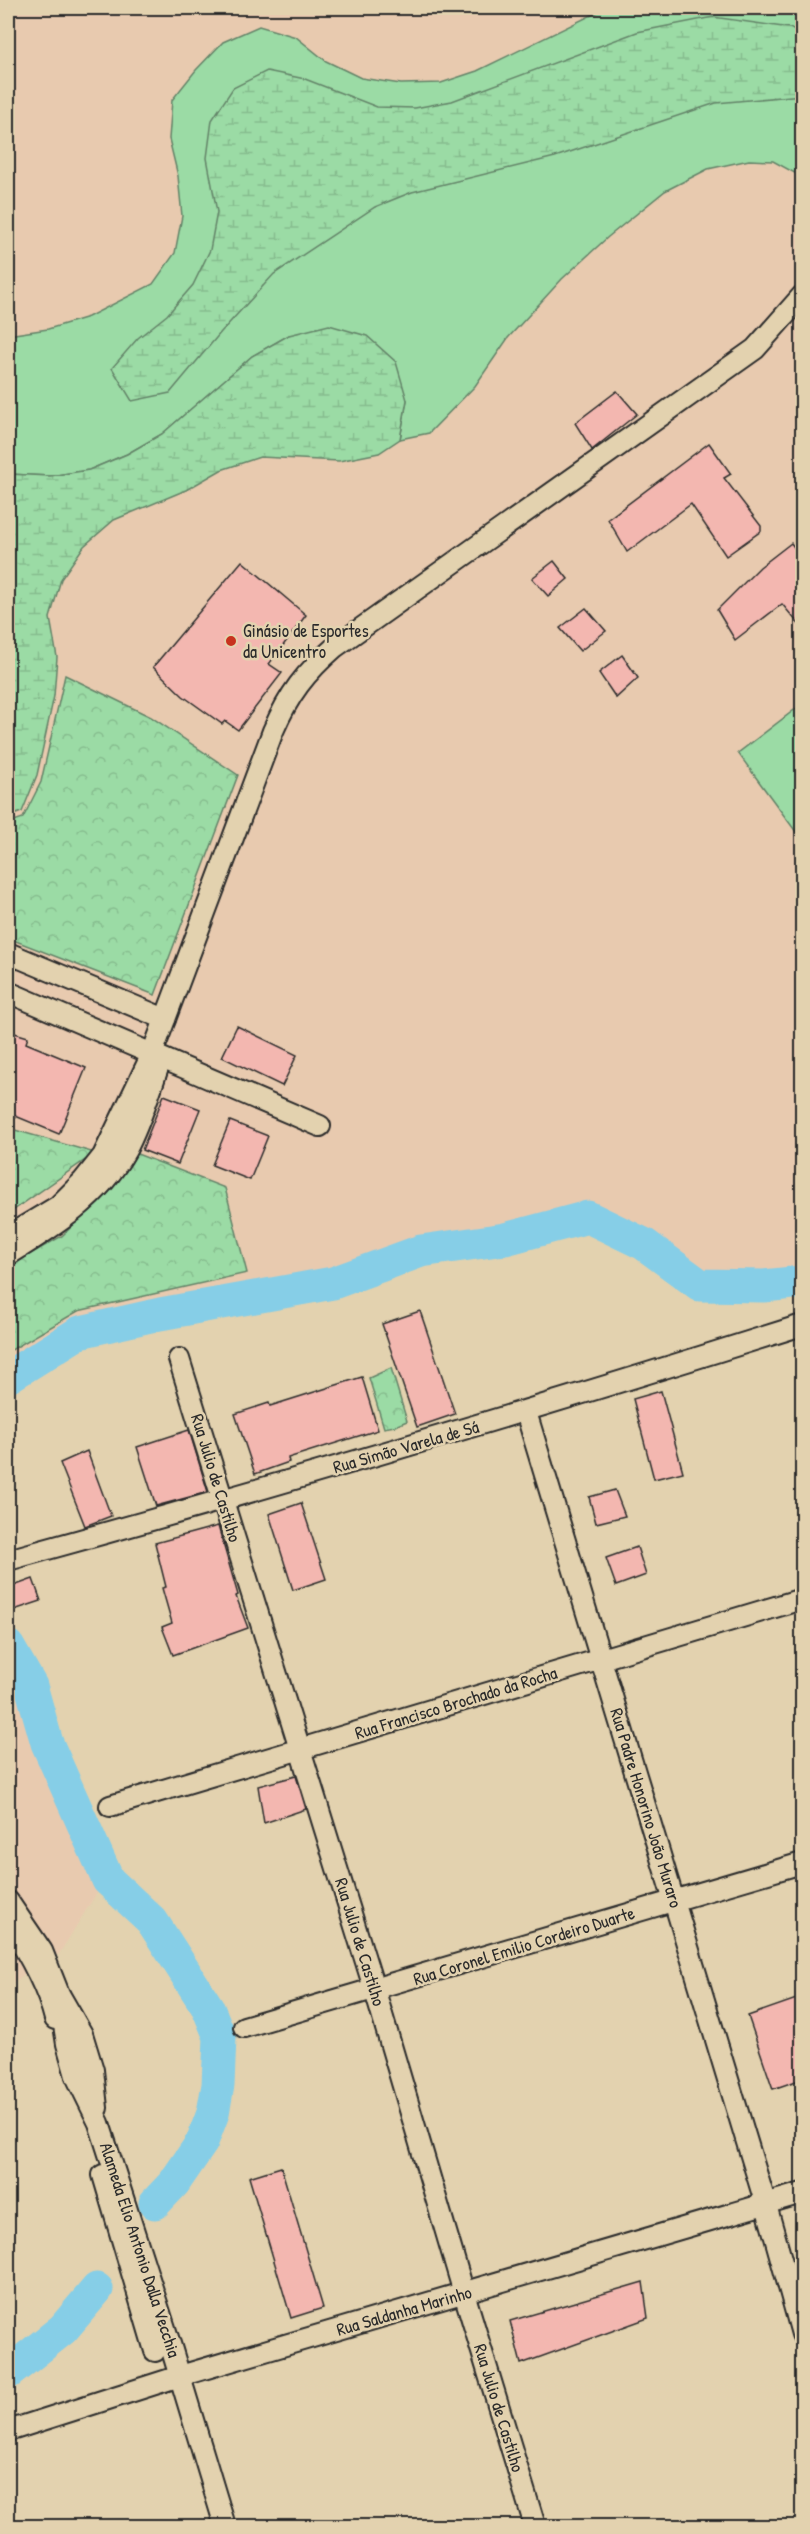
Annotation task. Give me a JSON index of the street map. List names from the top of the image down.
{
  "streets": {
    "street": [
      "Rua Simão Varela de Sá",
      "Rua Julio de Castilho",
      "Rua Francisco Brochado da Rocha",
      "Rua Padre Honorino João Muraro",
      "Rua Coronel Emilio Cordeiro Duarte",
      "Alameda Elio Antonio Dalla Vecchia",
      "Rua Saldanha Marinho"
    ]
  },
  "crossings": [
    ["Rua Simão Varela de Sá", "Rua Julio de Castilho"],
    ["Rua Simão Varela de Sá", "Rua Padre Honorino João Muraro"],
    ["Rua Julio de Castilho", "Rua Francisco Brochado da Rocha"],
    ["Rua Julio de Castilho", "Rua Coronel Emilio Cordeiro Duarte"],
    ["Rua Julio de Castilho", "Rua Saldanha Marinho"],
    ["Rua Francisco Brochado da Rocha", "Rua Padre Honorino João Muraro"],
    ["Rua Padre Honorino João Muraro", "Rua Coronel Emilio Cordeiro Duarte"],
    ["Rua Padre Honorino João Muraro", "Rua Saldanha Marinho"],
    ["Alameda Elio Antonio Dalla Vecchia", "Rua Saldanha Marinho"]
  ],
  "places": ["Ginásio de Esportes da Unicentro"]
}
